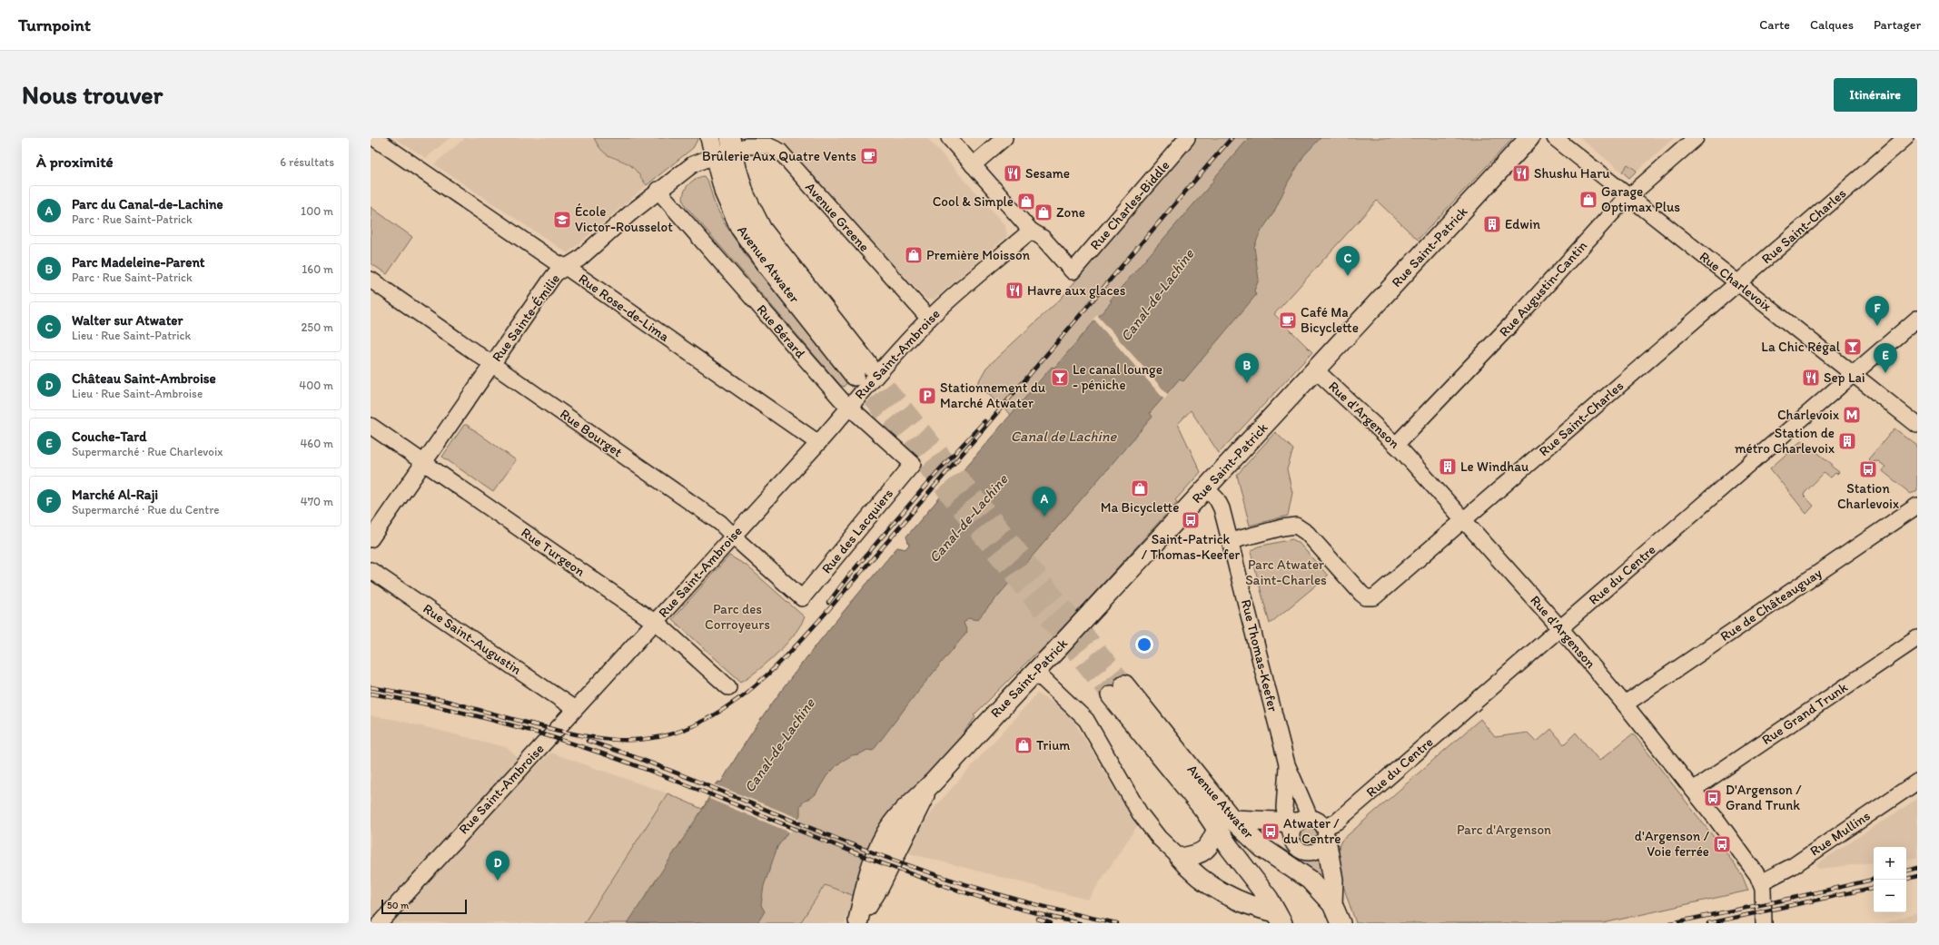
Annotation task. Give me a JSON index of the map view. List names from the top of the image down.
{
  "streets": {
    "main road": ["Rue Saint-Patrick", "Avenue Atwater"],
    "street": [
      "Rue Charles-Biddle",
      "Avenue Greene",
      "Rue Saint-Charles",
      "Rue Charlevoix",
      "Rue Augustin-Cantin",
      "Rue Rose-de-Lima",
      "Rue Sainte-Émilie",
      "Rue Bérard",
      "Rue Saint-Ambroise",
      "Rue d'Argenson",
      "Rue Bourget",
      "Rue des Lacquiers",
      "Rue Turgeon",
      "Rue du Centre",
      "Rue de Châteauguay",
      "Rue Saint-Augustin",
      "Rue Thomas-Keefer",
      "Rue Grand Trunk",
      "Rue Mullins"
    ]
  },
  "crossings": [
    ["Rue Charles-Biddle", "Rue Saint-Ambroise"],
    ["Avenue Greene", "Avenue Atwater"],
    ["Avenue Greene", "Rue Sainte-Émilie"],
    ["Avenue Greene", "Rue Saint-Ambroise"],
    ["Rue Saint-Charles", "Rue Charlevoix"],
    ["Rue Saint-Charles", "Rue d'Argenson"],
    ["Rue Saint-Charles", "Rue Thomas-Keefer"],
    ["Rue Saint-Patrick", "Rue d'Argenson"],
    ["Rue Saint-Patrick", "Rue Thomas-Keefer"],
    ["Avenue Atwater", "Rue Sainte-Émilie"],
    ["Rue Charlevoix", "Rue Augustin-Cantin"],
    ["Rue Charlevoix", "Rue du Centre"],
    ["Rue Augustin-Cantin", "Rue d'Argenson"],
    ["Rue Rose-de-Lima", "Rue Sainte-Émilie"],
    ["Rue Rose-de-Lima", "Rue Saint-Ambroise"],
    ["Rue Sainte-Émilie", "Rue Bérard"],
    ["Rue Sainte-Émilie", "Rue Bourget"],
    ["Rue Sainte-Émilie", "Rue Turgeon"],
    ["Rue Bérard", "Rue Saint-Ambroise"],
    ["Rue Bérard", "Rue des Lacquiers"],
    ["Rue Saint-Ambroise", "Rue Bourget"],
    ["Rue Saint-Ambroise", "Rue Turgeon"],
    ["Rue Saint-Ambroise", "Rue Saint-Augustin"],
    ["Rue d'Argenson", "Rue du Centre"],
    ["Rue d'Argenson", "Rue de Châteauguay"],
    ["Rue d'Argenson", "Rue Grand Trunk"],
    ["Rue d'Argenson", "Rue Mullins"],
    ["Rue Bourget", "Rue des Lacquiers"],
    ["Rue du Centre", "Rue Thomas-Keefer"]
  ],
  "water": ["Canal-de-Lachine", "Canal de Lachine"],
  "parks": ["Parc Atwater Saint-Charles", "Parc des Corroyeurs", "Parc d'Argenson"],
  "places": {
    "cafe": ["Brûlerie Aux Quatre Vents", "Café Ma Bicyclette"],
    "restaurant": [
      "Sesame",
      "Shushu Haru",
      "Havre aux glaces",
      "Sep Lai"
    ],
    "shop": [
      "Garage Optimax Plus",
      "Cool & Simple",
      "Zone",
      "Première Moisson",
      "Ma Bicyclette",
      "Trium"
    ],
    "school or university": ["École Victor-Rousselot"],
    "building": ["Edwin", "Station de métro Charlevoix", "Le Windhau"],
    "bar": ["La Chic Régal", "Le canal lounge - péniche"],
    "parking": ["Stationnement du Marché Atwater"],
    "metro station": ["Charlevoix"],
    "bus stop": [
      "Station Charlevoix",
      "Saint-Patrick / Thomas-Keefer",
      "D'Argenson / Grand Trunk",
      "Atwater / du Centre",
      "d'Argenson / Voie ferrée"
    ]
  },
  "scale_bar": "50 m",
  "page": {
    "header": "Turnpoint",
    "nav": ["Carte", "Calques", "Partager"],
    "buttons": "Itinéraire",
    "title": "Nous trouver",
    "heading": ["À proximité", "6 résultats"],
    "list": [
      {
        "mark": "A",
        "name": "Parc du Canal-de-Lachine",
        "note": "Parc · Rue Saint-Patrick",
        "value": "100 m"
      },
      {
        "mark": "B",
        "name": "Parc Madeleine-Parent",
        "note": "Parc · Rue Saint-Patrick",
        "value": "160 m"
      },
      {
        "mark": "C",
        "name": "Walter sur Atwater",
        "note": "Lieu · Rue Saint-Patrick",
        "value": "250 m"
      },
      {
        "mark": "D",
        "name": "Château Saint-Ambroise",
        "note": "Lieu · Rue Saint-Ambroise",
        "value": "400 m"
      },
      {
        "mark": "E",
        "name": "Couche-Tard",
        "note": "Supermarché · Rue Charlevoix",
        "value": "460 m"
      },
      {
        "mark": "F",
        "name": "Marché Al-Raji",
        "note": "Supermarché · Rue du Centre",
        "value": "470 m"
      }
    ],
    "pins": [
      "C",
      "F",
      "E",
      "B",
      "A",
      "D"
    ],
    "map_buttons": ["+", "−"],
    "scale": "50 m"
  }
}
